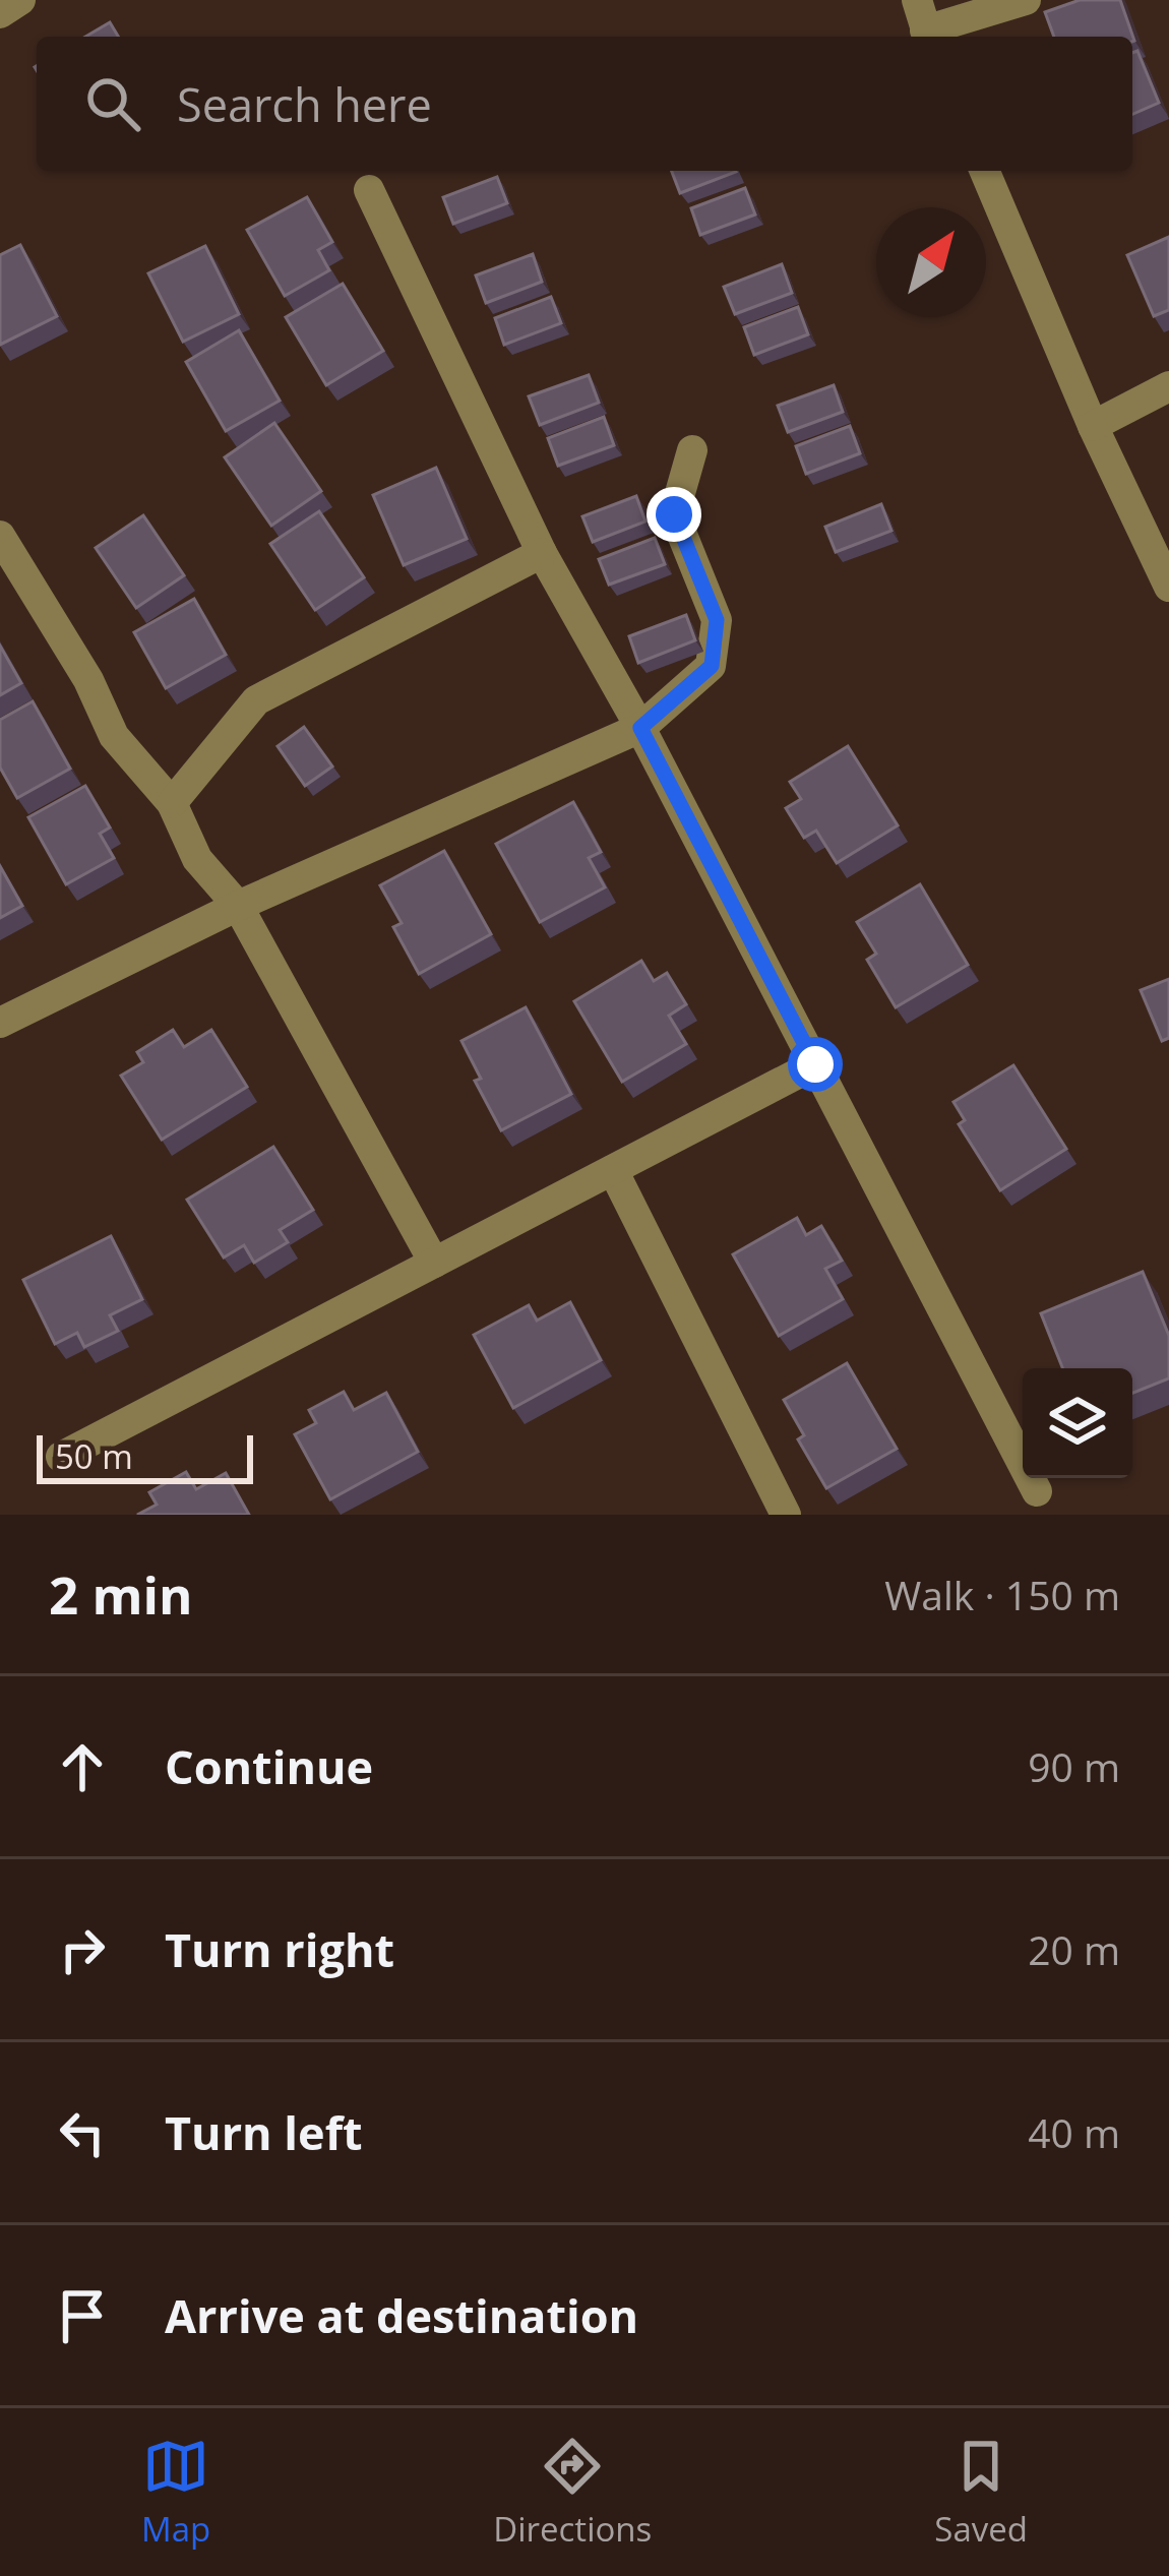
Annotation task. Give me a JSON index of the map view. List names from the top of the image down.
{
  "scale_bar": "50 m",
  "north": "top right",
  "page": {
    "search": "Search here",
    "scale": "50 m",
    "heading": ["2 min", "Walk · 150 m"],
    "list": [
      ["Continue", "90 m"],
      ["Turn right", "20 m"],
      ["Turn left", "40 m"],
      "Arrive at destination"
    ],
    "nav": ["Map", "Directions", "Saved"]
  }
}
